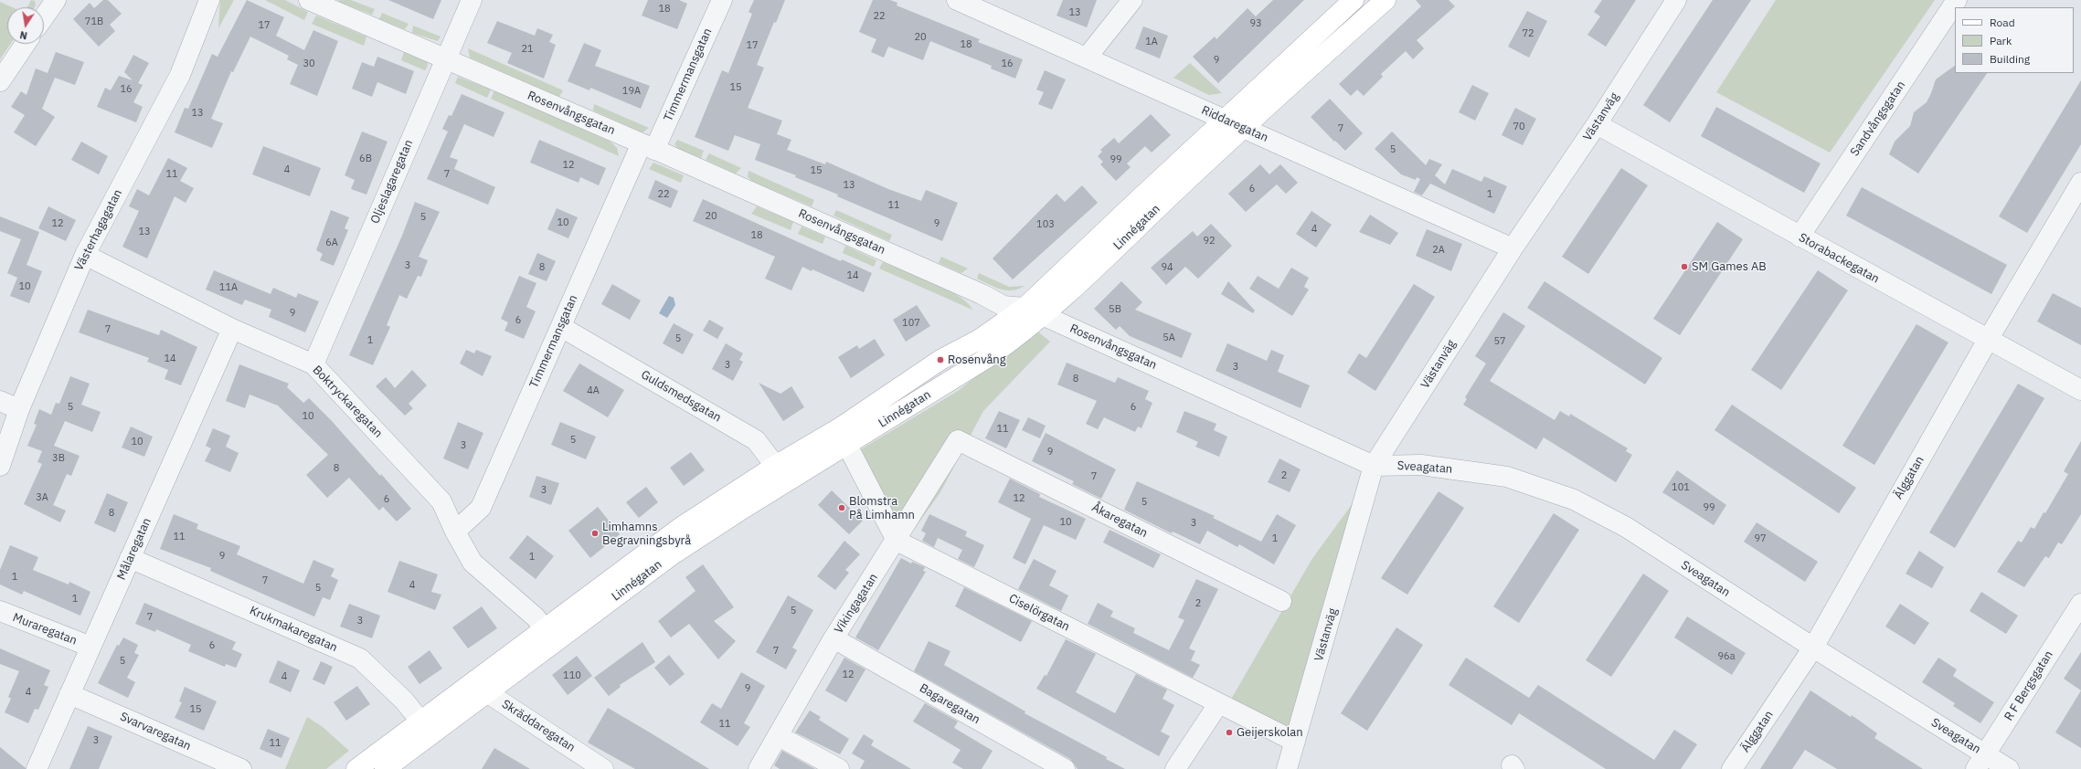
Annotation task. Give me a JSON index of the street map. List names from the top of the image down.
{
  "streets": {
    "street": [
      "Timmermansgatan",
      "Rosenvångsgatan",
      "Västanväg",
      "Sandvångsgatan",
      "Riddaregatan",
      "Oljeslagaregatan",
      "Linnégatan",
      "Västerhagagatan",
      "Storabackegatan",
      "Guldsmedsgatan",
      "Boktryckaregatan",
      "Sveagatan",
      "Älggatan",
      "Åkaregatan",
      "Målaregatan",
      "Vikingagatan",
      "Ciselörgatan",
      "Muraregatan",
      "Krukmakaregatan",
      "R F Bergsgatan",
      "Bagaregatan",
      "Skräddaregatan",
      "Svarvaregatan"
    ]
  },
  "crossings": [
    ["Timmermansgatan", "Rosenvångsgatan"],
    ["Timmermansgatan", "Guldsmedsgatan"],
    ["Timmermansgatan", "Boktryckaregatan"],
    ["Rosenvångsgatan", "Västanväg"],
    ["Rosenvångsgatan", "Oljeslagaregatan"],
    ["Rosenvångsgatan", "Linnégatan"],
    ["Rosenvångsgatan", "Sveagatan"],
    ["Västanväg", "Riddaregatan"],
    ["Västanväg", "Storabackegatan"],
    ["Västanväg", "Sveagatan"],
    ["Västanväg", "Ciselörgatan"],
    ["Sandvångsgatan", "Storabackegatan"],
    ["Riddaregatan", "Linnégatan"],
    ["Oljeslagaregatan", "Boktryckaregatan"],
    ["Linnégatan", "Guldsmedsgatan"],
    ["Linnégatan", "Boktryckaregatan"],
    ["Linnégatan", "Krukmakaregatan"],
    ["Linnégatan", "Skräddaregatan"],
    ["Västerhagagatan", "Boktryckaregatan"],
    ["Storabackegatan", "Älggatan"],
    ["Boktryckaregatan", "Målaregatan"],
    ["Sveagatan", "Älggatan"],
    ["Sveagatan", "R F Bergsgatan"],
    ["Åkaregatan", "Vikingagatan"],
    ["Målaregatan", "Muraregatan"],
    ["Målaregatan", "Krukmakaregatan"],
    ["Målaregatan", "Svarvaregatan"],
    ["Vikingagatan", "Ciselörgatan"],
    ["Vikingagatan", "Bagaregatan"]
  ],
  "places": [
    "SM Games AB",
    "Rosenvång",
    "Blomstra På Limhamn",
    "Limhamns Begravningsbyrå",
    "Geijerskolan"
  ],
  "house_numbers": [
    "18",
    "13",
    "22",
    "71B",
    "93",
    "17",
    "72",
    "20",
    "1A",
    "18",
    "17",
    "21",
    "9",
    "30",
    "16",
    "15",
    "16",
    "19A",
    "13",
    "70",
    "7",
    "5",
    "6B",
    "99",
    "12",
    "4",
    "15",
    "11",
    "7",
    "13",
    "6",
    "22",
    "1",
    "11",
    "20",
    "5",
    "10",
    "12",
    "9",
    "103",
    "4",
    "13",
    "18",
    "92",
    "6A",
    "2A",
    "3",
    "8",
    "94",
    "14",
    "10",
    "11A",
    "5B",
    "9",
    "6",
    "107",
    "7",
    "5A",
    "5",
    "1",
    "57",
    "14",
    "3",
    "3",
    "8",
    "4A",
    "5",
    "6",
    "10",
    "11",
    "5",
    "10",
    "3",
    "9",
    "3B",
    "8",
    "2",
    "7",
    "101",
    "3",
    "3A",
    "12",
    "6",
    "5",
    "99",
    "8",
    "10",
    "3",
    "11",
    "1",
    "97",
    "9",
    "1",
    "1",
    "7",
    "4",
    "5",
    "1",
    "2",
    "5",
    "7",
    "3",
    "6",
    "7",
    "96a",
    "5",
    "12",
    "110",
    "4",
    "9",
    "4",
    "15",
    "11",
    "3",
    "11"
  ],
  "legend": ["Road", "Park", "Building"],
  "north": "bottom"
}
